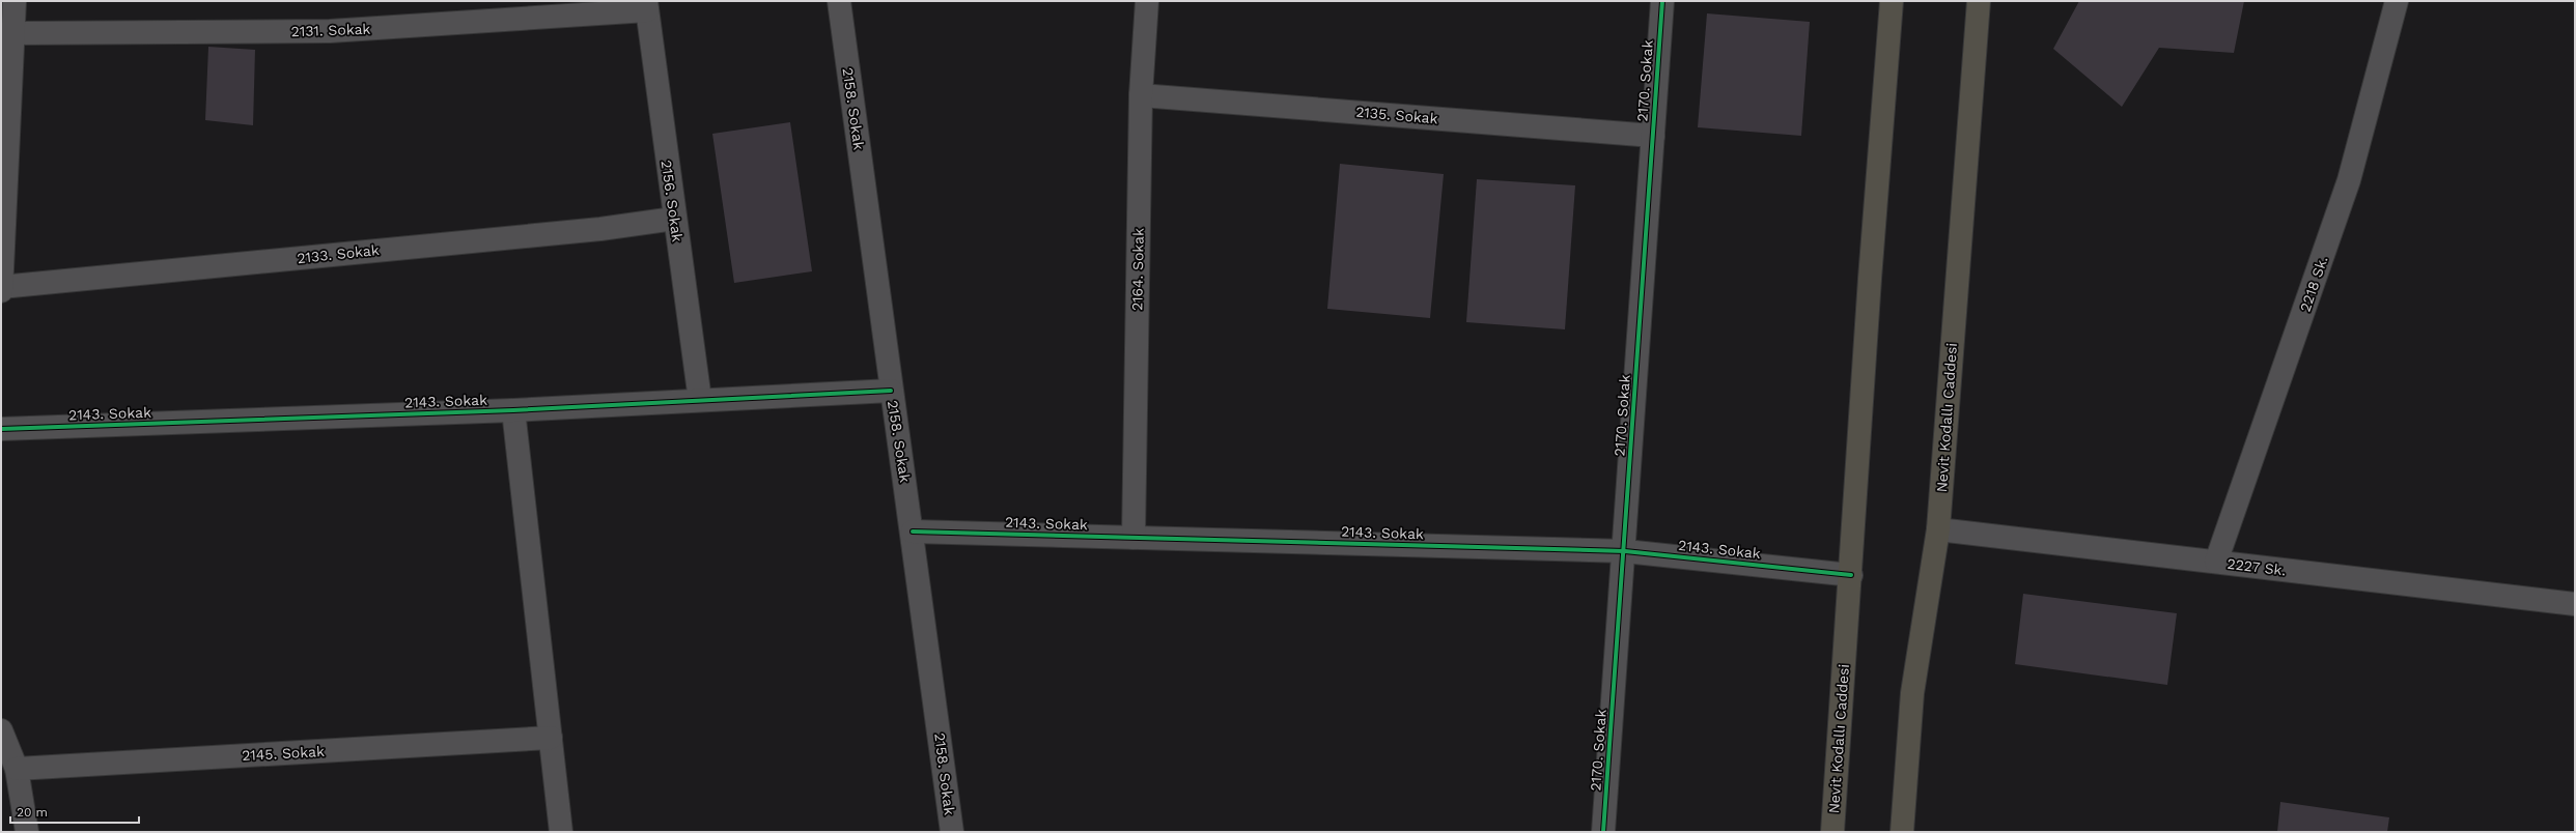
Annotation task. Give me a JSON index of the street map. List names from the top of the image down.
{
  "streets": {
    "main road": ["Nevit Kodallı Caddesi"],
    "street": [
      "2131. Sokak",
      "2170. Sokak",
      "2158. Sokak",
      "2135. Sokak",
      "2156. Sokak",
      "2133. Sokak",
      "2164. Sokak",
      "2218 Sk.",
      "2143. Sokak",
      "2227 Sk.",
      "2145. Sokak"
    ]
  },
  "crossings": [
    ["2131. Sokak", "2156. Sokak"],
    ["2170. Sokak", "2135. Sokak"],
    ["2170. Sokak", "2143. Sokak"],
    ["2158. Sokak", "2143. Sokak"],
    ["2135. Sokak", "2164. Sokak"],
    ["2156. Sokak", "2133. Sokak"],
    ["2156. Sokak", "2143. Sokak"],
    ["2164. Sokak", "2143. Sokak"],
    ["2218 Sk.", "2227 Sk."],
    ["2143. Sokak", "Nevit Kodallı Caddesi"],
    ["Nevit Kodallı Caddesi", "2227 Sk."]
  ],
  "scale_bar": "20 m"
}
